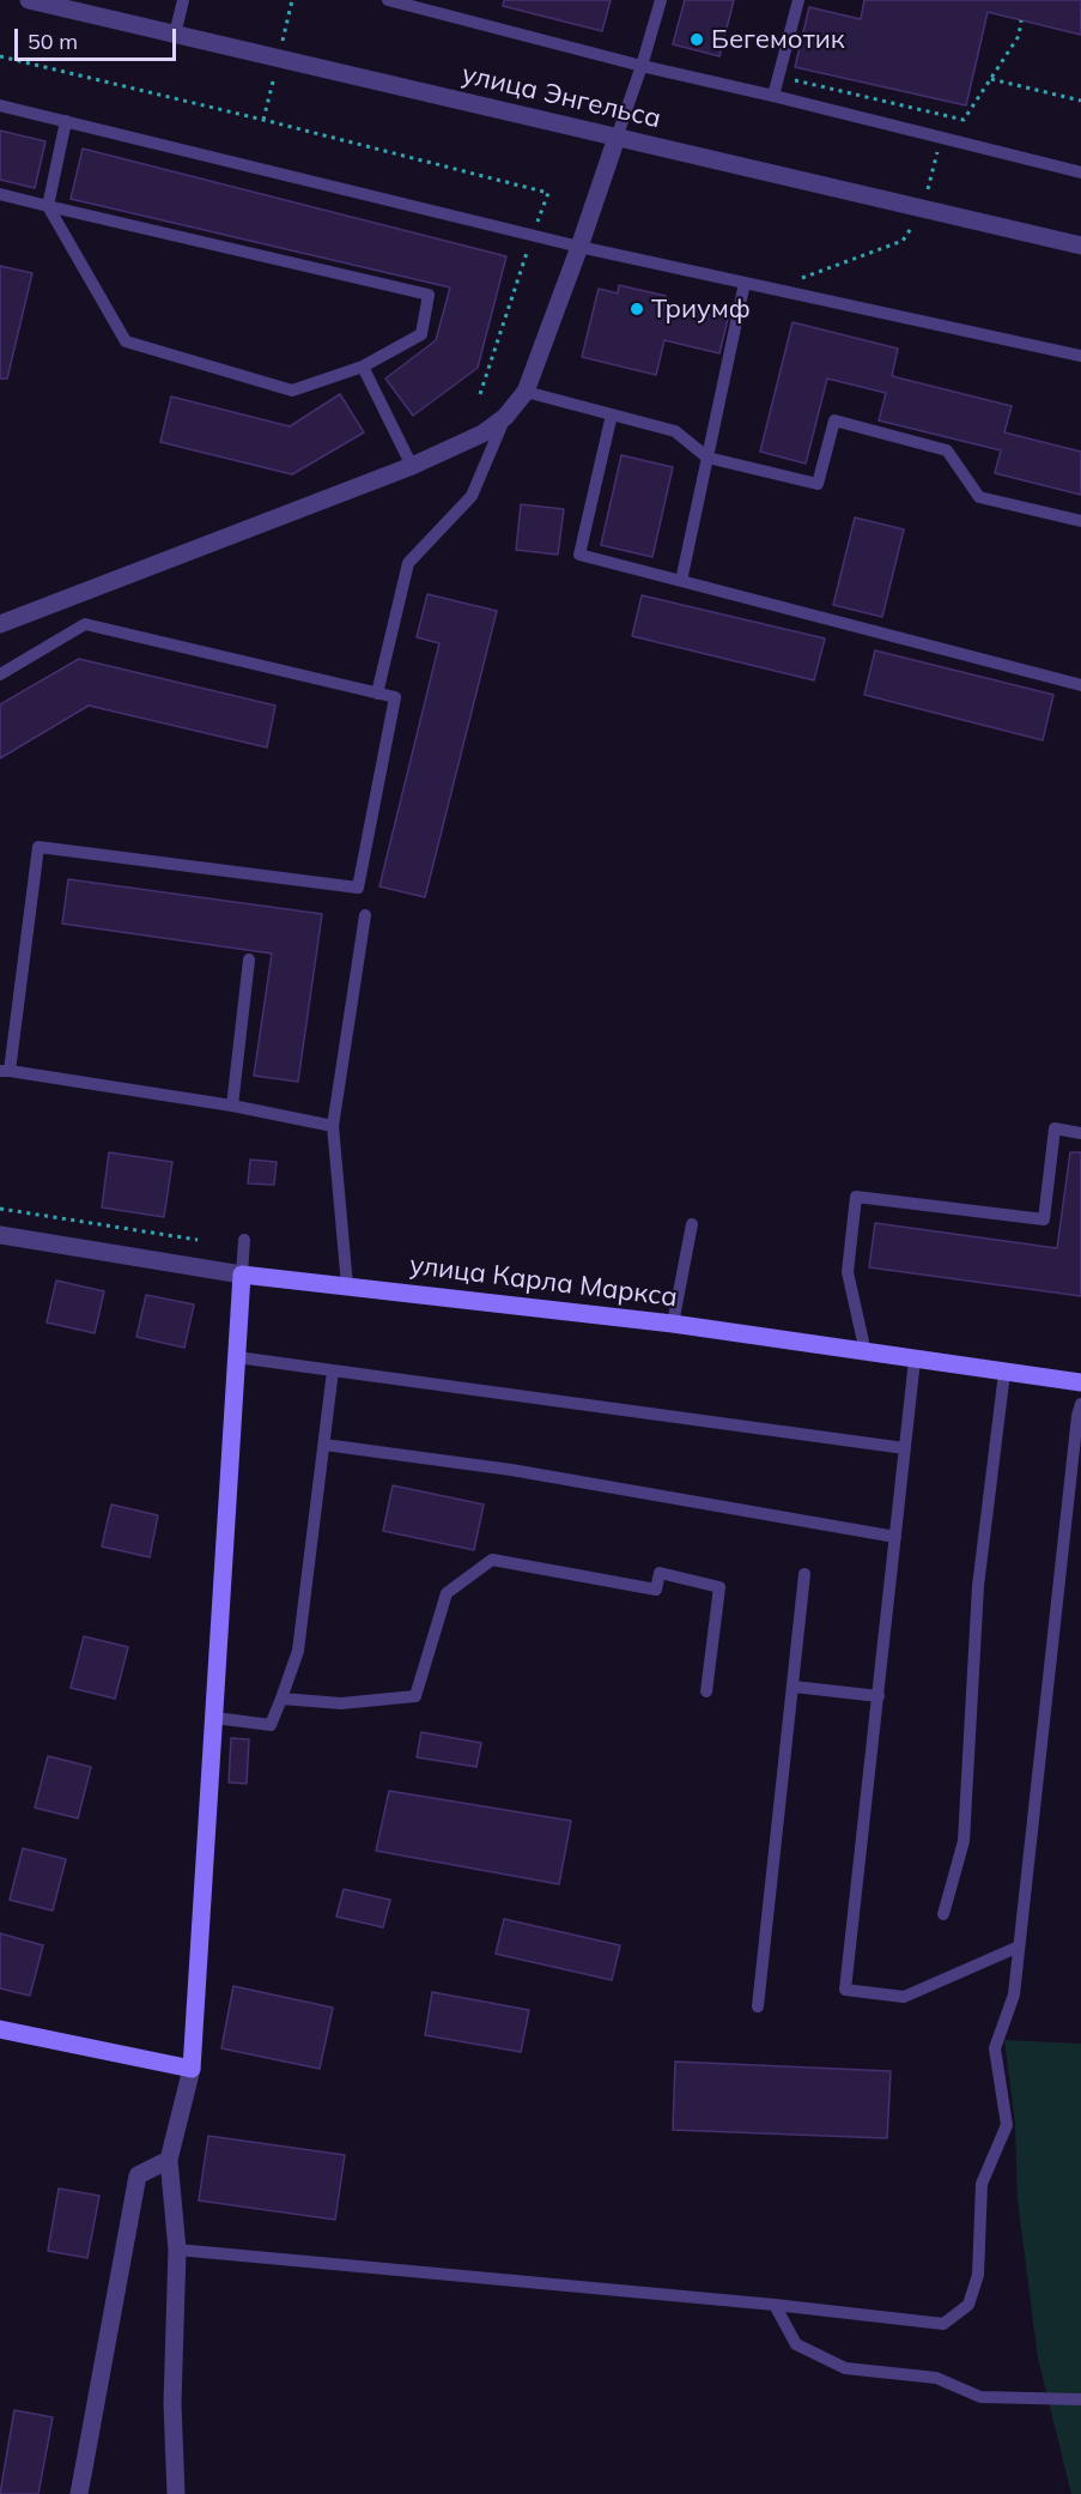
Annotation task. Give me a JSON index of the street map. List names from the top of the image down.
{
  "streets": {
    "main road": ["улица Карла Маркса"],
    "street": ["улица Энгельса"]
  },
  "places": ["Бегемотик", "Триумф"],
  "scale_bar": "50 m"
}
